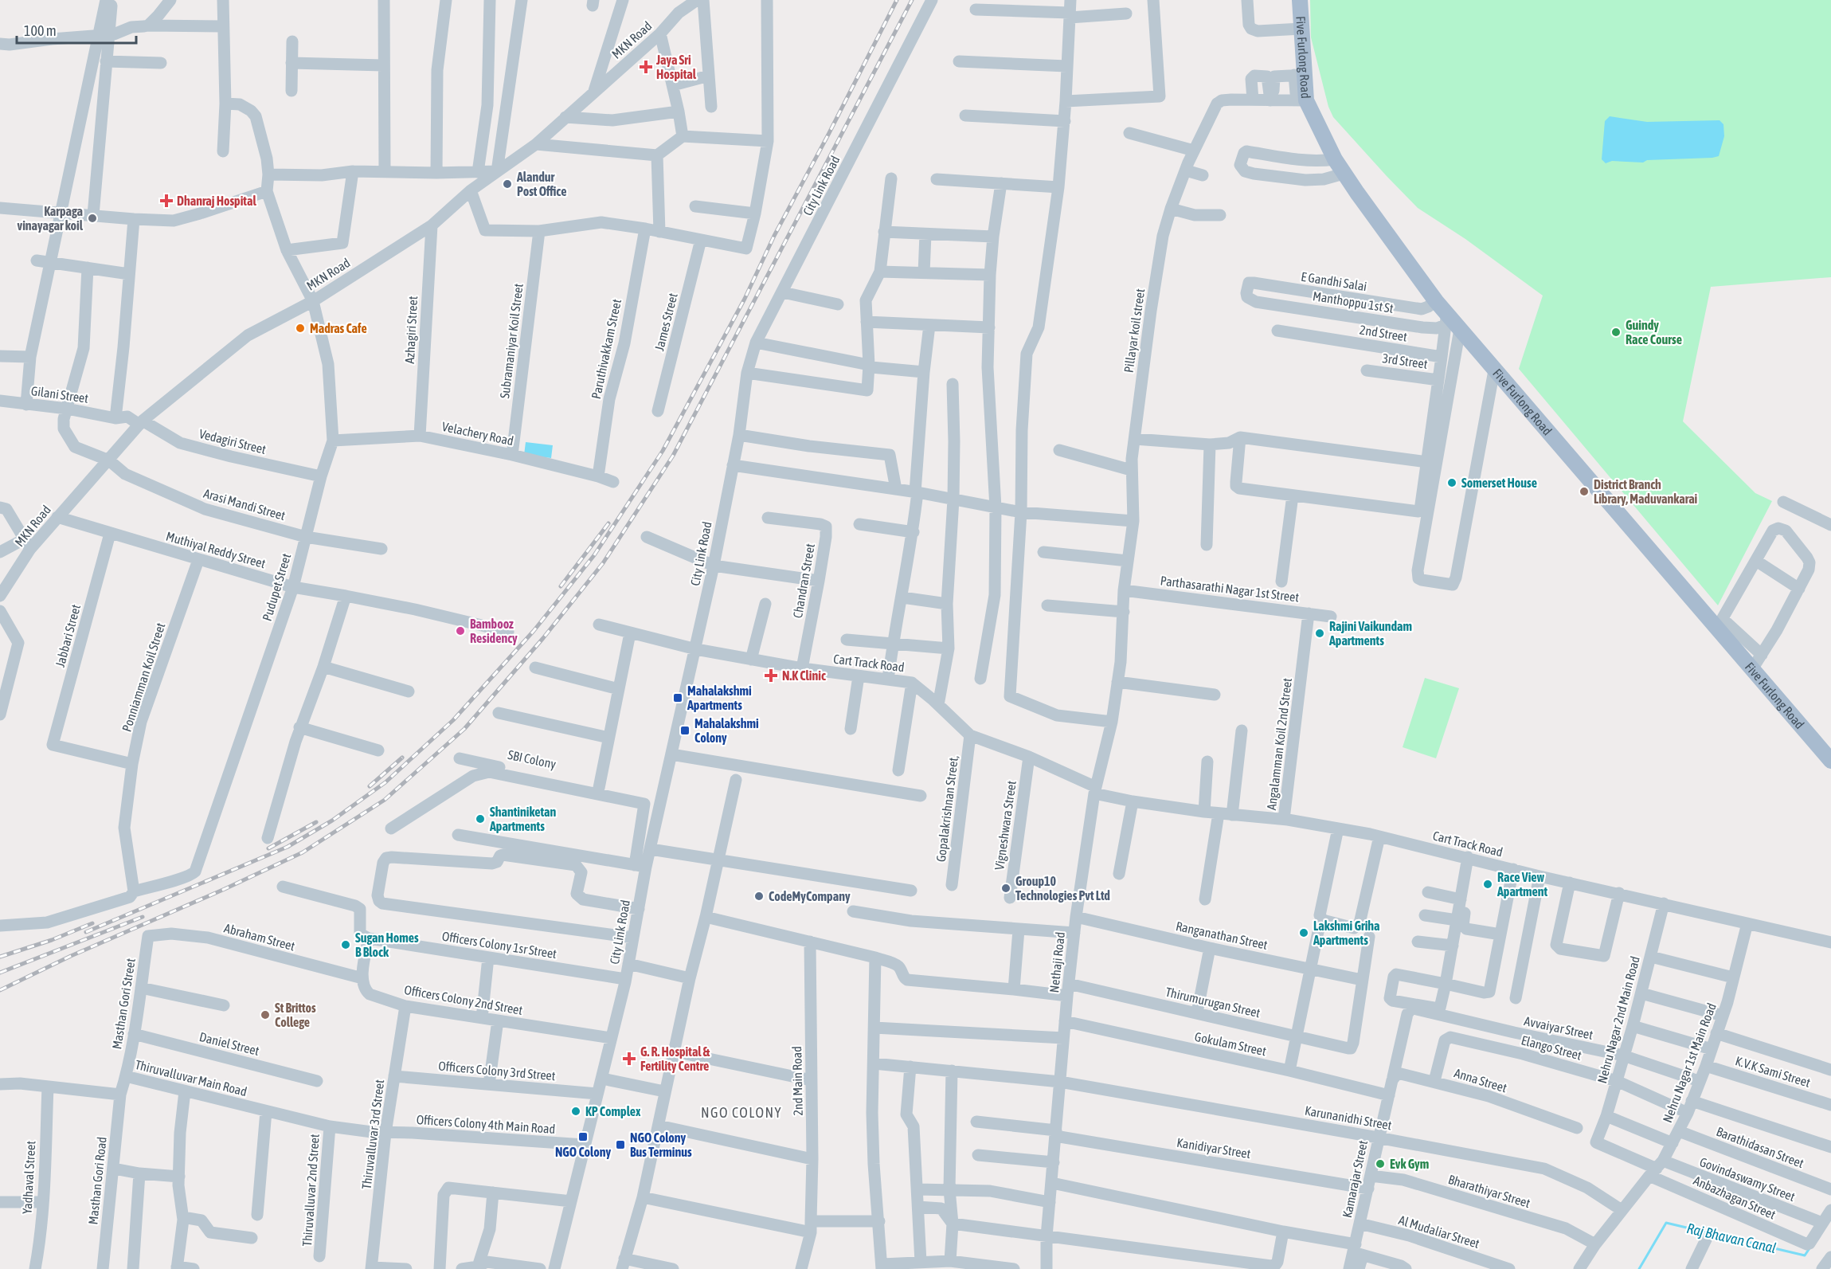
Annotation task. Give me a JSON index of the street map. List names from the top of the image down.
{
  "streets": {
    "main road": ["Five Furlong Road"],
    "street": [
      "MKN Road",
      "City Link Road",
      "E Gandhi Salai",
      "Manthoppu 1st St",
      "James Street",
      "Azhagiri Street",
      "Pillayar koil street",
      "2nd Street",
      "Subramaniyar Koil Street",
      "Paruthivakkam Street",
      "3rd Street",
      "Gilani Street",
      "Velachery Road",
      "Vedagiri Street",
      "Arasi Mandi Street",
      "Muthiyal Reddy Street",
      "Chandran Street",
      "Pudupet Street",
      "Parthasarathi Nagar 1st Street",
      "Jabbari Street",
      "Cart Track Road",
      "Ponniamman Koil Street",
      "Angalamman Koil 2nd Street",
      "SBI Colony",
      "Gopalakrishnan Street,",
      "Vigneshwara Street",
      "Ranganathan Street",
      "Abraham Street",
      "Officers Colony 1sr Street",
      "Nethaji Road",
      "Officers Colony 2nd Street",
      "Thirumurugan Street",
      "Masthan Gori Street",
      "Nehru Nagar 2nd Main Road",
      "Avvaiyar Street",
      "Daniel Street",
      "Gokulam Street",
      "Elango Street",
      "Nehru Nagar 1st Main Road",
      "Officers Colony 3rd Street",
      "K.V.K Sami Street",
      "Thiruvalluvar Main Road",
      "Anna Street",
      "2nd Main Road",
      "Karunanidhi Street",
      "Officers Colony 4th Main Road",
      "Thiruvalluvar 3rd Street",
      "Barathidasan Street",
      "Kanidiyar Street",
      "Yadhaval Street",
      "Kamarajar Street",
      "Govindaswamy Street",
      "Masthan Gori Road",
      "Thiruvalluvar 2nd Street",
      "Bharathiyar Street",
      "Anbazhagan Street",
      "Al Mudaliar Street"
    ]
  },
  "crossings": [
    ["MKN Road", "Azhagiri Street"],
    ["MKN Road", "Gilani Street"],
    ["MKN Road", "Vedagiri Street"],
    ["MKN Road", "Arasi Mandi Street"],
    ["MKN Road", "Muthiyal Reddy Street"],
    ["MKN Road", "Pudupet Street"],
    ["Five Furlong Road", "Manthoppu 1st St"],
    ["Five Furlong Road", "Pillayar koil street"],
    ["City Link Road", "Cart Track Road"],
    ["City Link Road", "SBI Colony"],
    ["City Link Road", "Officers Colony 1sr Street"],
    ["City Link Road", "Officers Colony 2nd Street"],
    ["City Link Road", "Officers Colony 3rd Street"],
    ["City Link Road", "Officers Colony 4th Main Road"],
    ["E Gandhi Salai", "Manthoppu 1st St"],
    ["Azhagiri Street", "Velachery Road"],
    ["Pillayar koil street", "Parthasarathi Nagar 1st Street"],
    ["Pillayar koil street", "Nethaji Road"],
    ["Subramaniyar Koil Street", "Velachery Road"],
    ["Paruthivakkam Street", "Velachery Road"],
    ["Gilani Street", "Vedagiri Street"],
    ["Gilani Street", "Arasi Mandi Street"],
    ["Velachery Road", "Pudupet Street"],
    ["Vedagiri Street", "Pudupet Street"],
    ["Arasi Mandi Street", "Pudupet Street"],
    ["Muthiyal Reddy Street", "Pudupet Street"],
    ["Muthiyal Reddy Street", "Jabbari Street"],
    ["Muthiyal Reddy Street", "Ponniamman Koil Street"],
    ["Chandran Street", "Cart Track Road"],
    ["Pudupet Street", "Ponniamman Koil Street"],
    ["Parthasarathi Nagar 1st Street", "Angalamman Koil 2nd Street"],
    ["Jabbari Street", "Ponniamman Koil Street"],
    ["Cart Track Road", "Angalamman Koil 2nd Street"],
    ["Cart Track Road", "Gopalakrishnan Street,"],
    ["Cart Track Road", "Vigneshwara Street"],
    ["Cart Track Road", "Nethaji Road"],
    ["Cart Track Road", "Nehru Nagar 2nd Main Road"],
    ["Cart Track Road", "Nehru Nagar 1st Main Road"],
    ["Ranganathan Street", "Nethaji Road"],
    ["Ranganathan Street", "Thirumurugan Street"],
    ["Abraham Street", "Officers Colony 2nd Street"],
    ["Abraham Street", "Masthan Gori Street"],
    ["Nethaji Road", "Thirumurugan Street"],
    ["Nethaji Road", "Gokulam Street"],
    ["Nethaji Road", "Karunanidhi Street"],
    ["Nethaji Road", "Kanidiyar Street"],
    ["Officers Colony 2nd Street", "Thiruvalluvar 3rd Street"],
    ["Masthan Gori Street", "Daniel Street"],
    ["Masthan Gori Street", "Thiruvalluvar Main Road"],
    ["Nehru Nagar 2nd Main Road", "Avvaiyar Street"],
    ["Nehru Nagar 2nd Main Road", "Elango Street"],
    ["Nehru Nagar 2nd Main Road", "Nehru Nagar 1st Main Road"],
    ["Nehru Nagar 2nd Main Road", "Govindaswamy Street"],
    ["Nehru Nagar 2nd Main Road", "Anbazhagan Street"],
    ["Avvaiyar Street", "Nehru Nagar 1st Main Road"],
    ["Avvaiyar Street", "Anna Street"],
    ["Gokulam Street", "Kamarajar Street"],
    ["Elango Street", "Nehru Nagar 1st Main Road"],
    ["Elango Street", "Anna Street"],
    ["Nehru Nagar 1st Main Road", "K.V.K Sami Street"],
    ["Nehru Nagar 1st Main Road", "Karunanidhi Street"],
    ["Nehru Nagar 1st Main Road", "Barathidasan Street"],
    ["Nehru Nagar 1st Main Road", "Govindaswamy Street"],
    ["Nehru Nagar 1st Main Road", "Bharathiyar Street"],
    ["Nehru Nagar 1st Main Road", "Anbazhagan Street"],
    ["Officers Colony 3rd Street", "Thiruvalluvar 3rd Street"],
    ["Thiruvalluvar Main Road", "Officers Colony 4th Main Road"],
    ["Thiruvalluvar Main Road", "Thiruvalluvar 3rd Street"],
    ["Thiruvalluvar Main Road", "Masthan Gori Road"],
    ["Thiruvalluvar Main Road", "Thiruvalluvar 2nd Street"],
    ["Karunanidhi Street", "Kamarajar Street"],
    ["Officers Colony 4th Main Road", "Thiruvalluvar 3rd Street"],
    ["Kanidiyar Street", "Kamarajar Street"],
    ["Kamarajar Street", "Bharathiyar Street"],
    ["Kamarajar Street", "Al Mudaliar Street"],
    ["Govindaswamy Street", "Anbazhagan Street"]
  ],
  "districts": ["NGO COLONY"],
  "water": ["Raj Bhavan Canal"],
  "places": {
    "health": [
      "Jaya Sri Hospital",
      "Dhanraj Hospital",
      "N.K Clinic",
      "G. R. Hospital & Fertility Centre"
    ],
    "other": [
      "Alandur Post Office",
      "Karpaga vinayagar koil",
      "Madras Cafe",
      "Guindy Race Course",
      "Somerset House",
      "District Branch Library, Maduvankarai",
      "Bambooz Residency",
      "Rajini Vaikundam Apartments",
      "Shantiniketan Apartments",
      "Race View Apartment",
      "Group10 Technologies Pvt Ltd",
      "CodeMyCompany",
      "Lakshmi Griha Apartments",
      "Sugan Homes B Block",
      "St Brittos College",
      "KP Complex",
      "Evk Gym"
    ],
    "transit": [
      "Mahalakshmi Apartments",
      "Mahalakshmi Colony",
      "NGO Colony",
      "NGO Colony Bus Terminus"
    ]
  },
  "scale_bar": "100 m"
}
